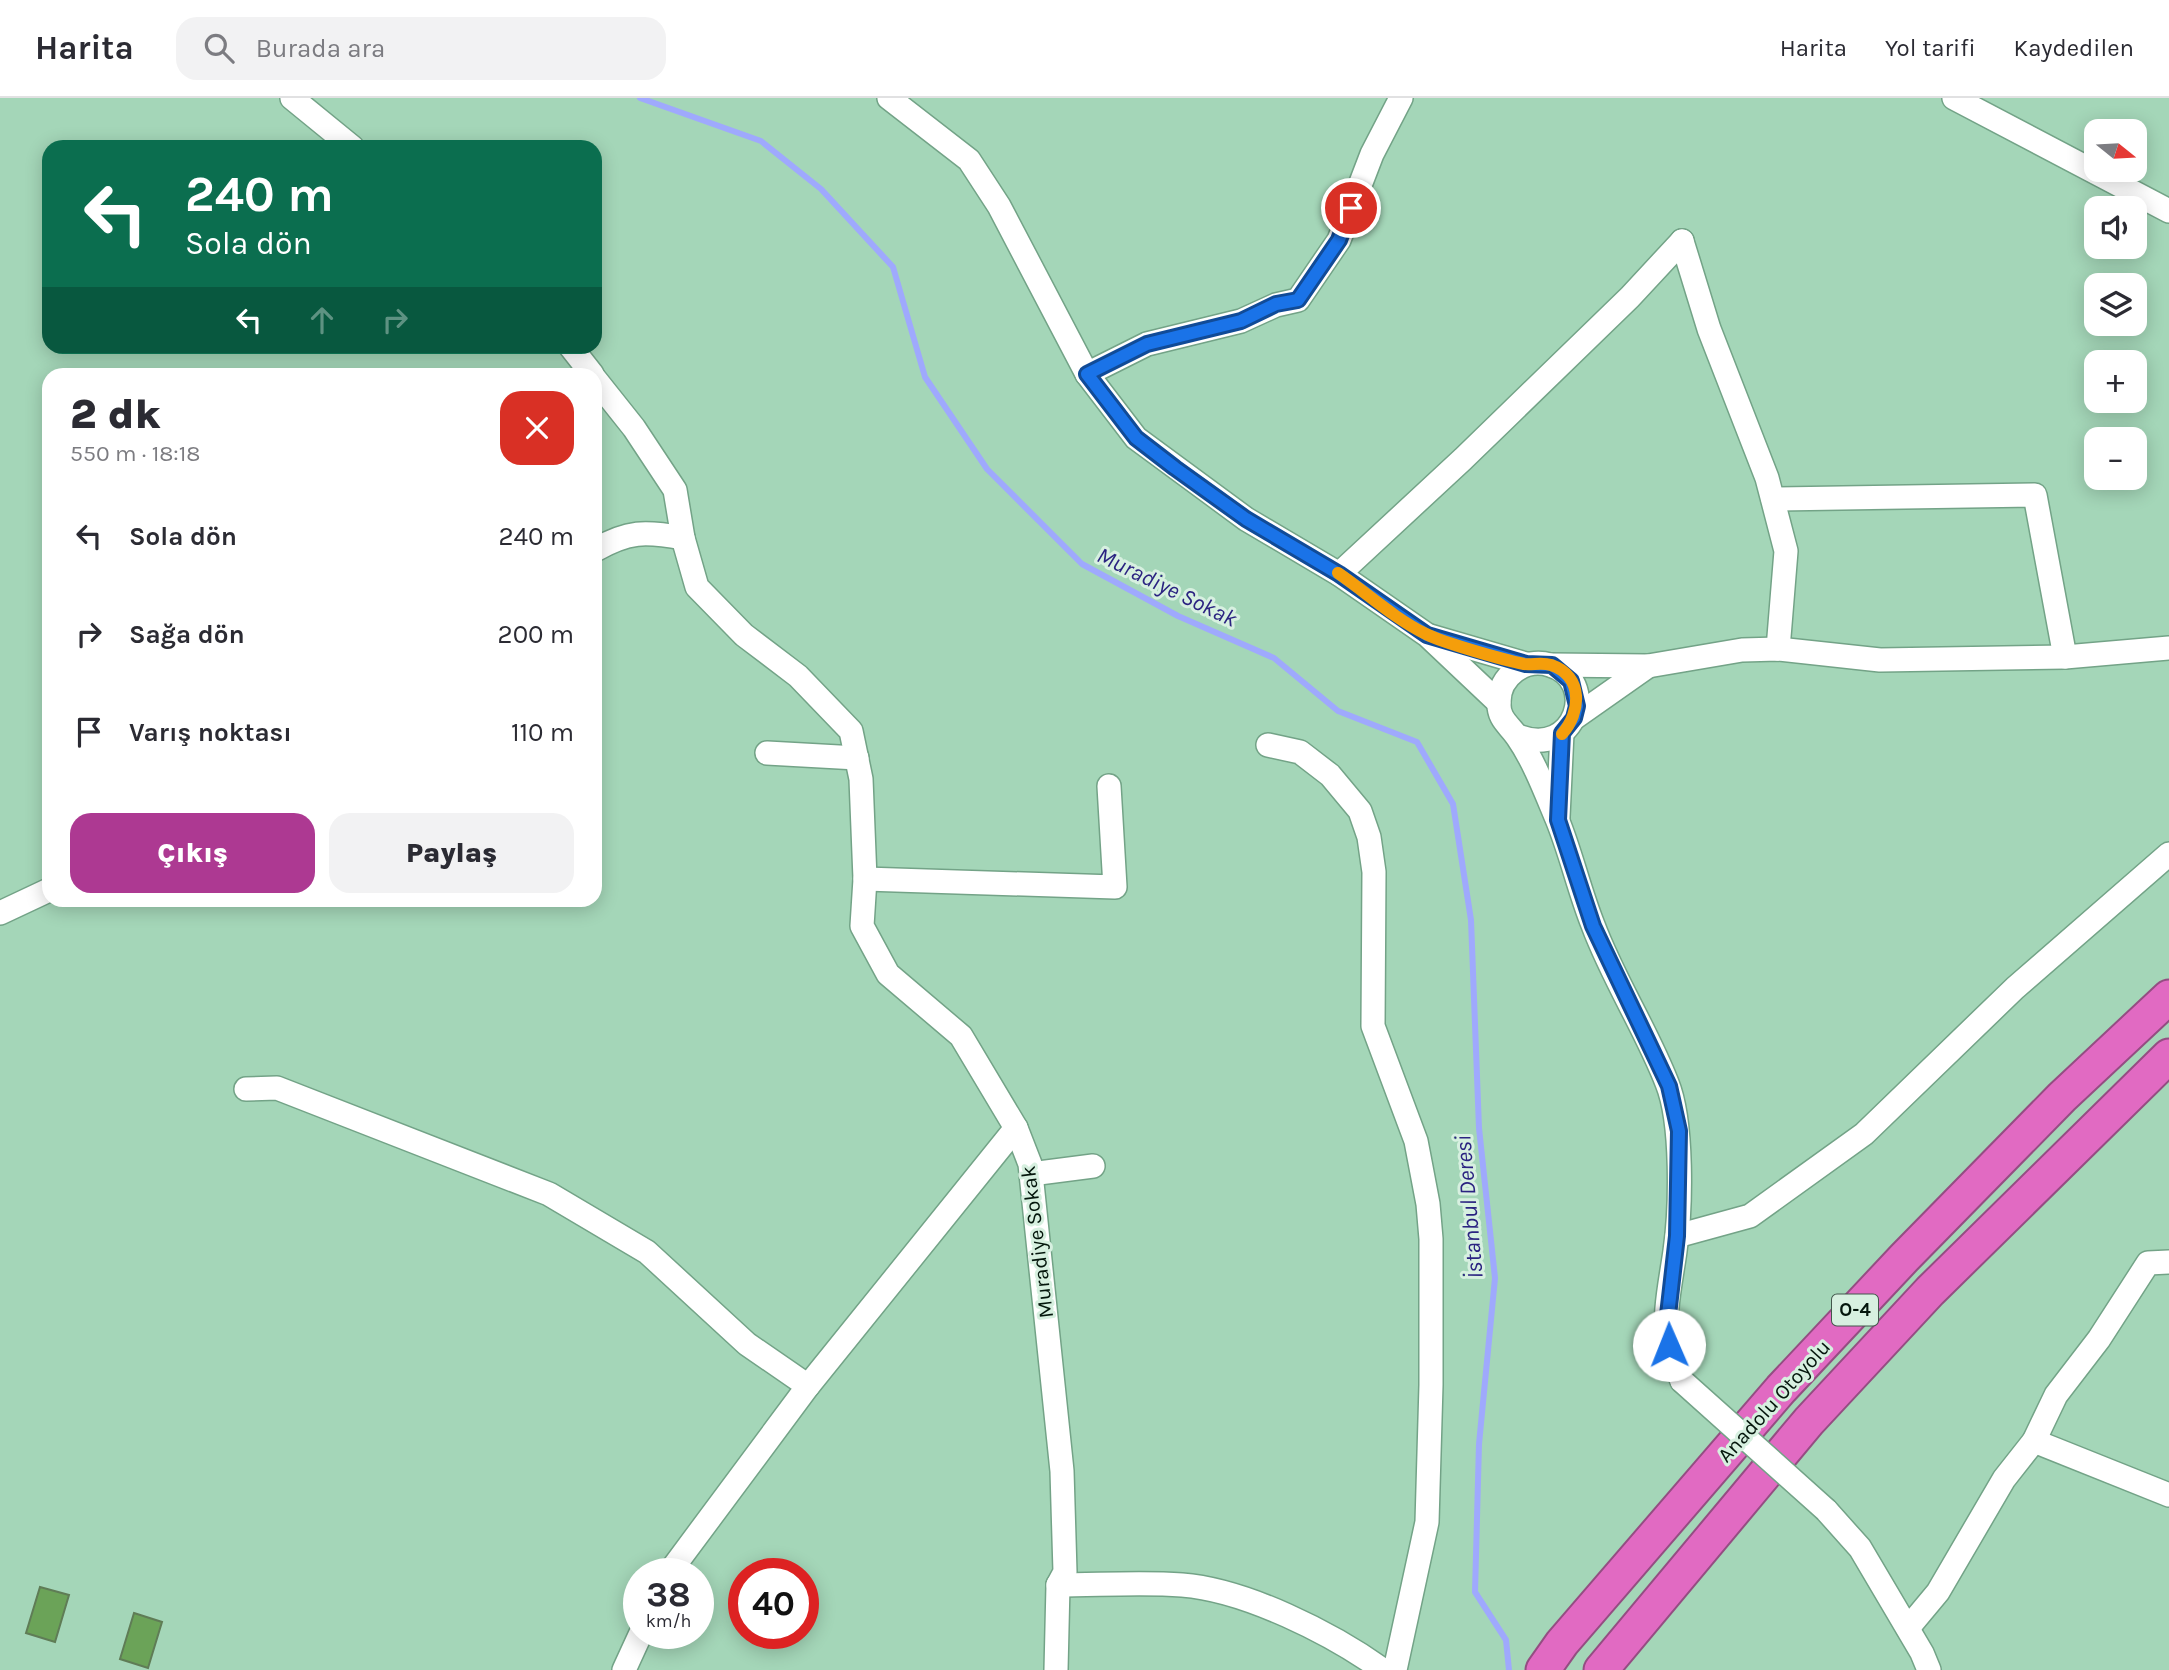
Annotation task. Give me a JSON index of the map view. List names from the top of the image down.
{
  "streets": {
    "highway": ["O-4", "Anadolu Otoyolu"],
    "street": ["Muradiye Sokak"]
  },
  "water": ["Muradiye Sokak", "İstanbul Deresi"],
  "north": "right",
  "page": {
    "header": "Harita",
    "search": "Burada ara",
    "nav": ["Harita", "Yol tarifi", "Kaydedilen"],
    "map_buttons": ["+", "−"],
    "turn": ["240 m", "Sola dön"],
    "heading": ["2 dk", "550 m · 18:18"],
    "list": [
      {
        "name": "Sola dön",
        "value": "240 m"
      },
      {
        "name": "Sağa dön",
        "value": "200 m"
      },
      {
        "name": "Varış noktası",
        "value": "110 m"
      }
    ],
    "buttons": ["Çıkış", "Paylaş"],
    "speed": "38 km/h",
    "limit": "40"
  }
}
